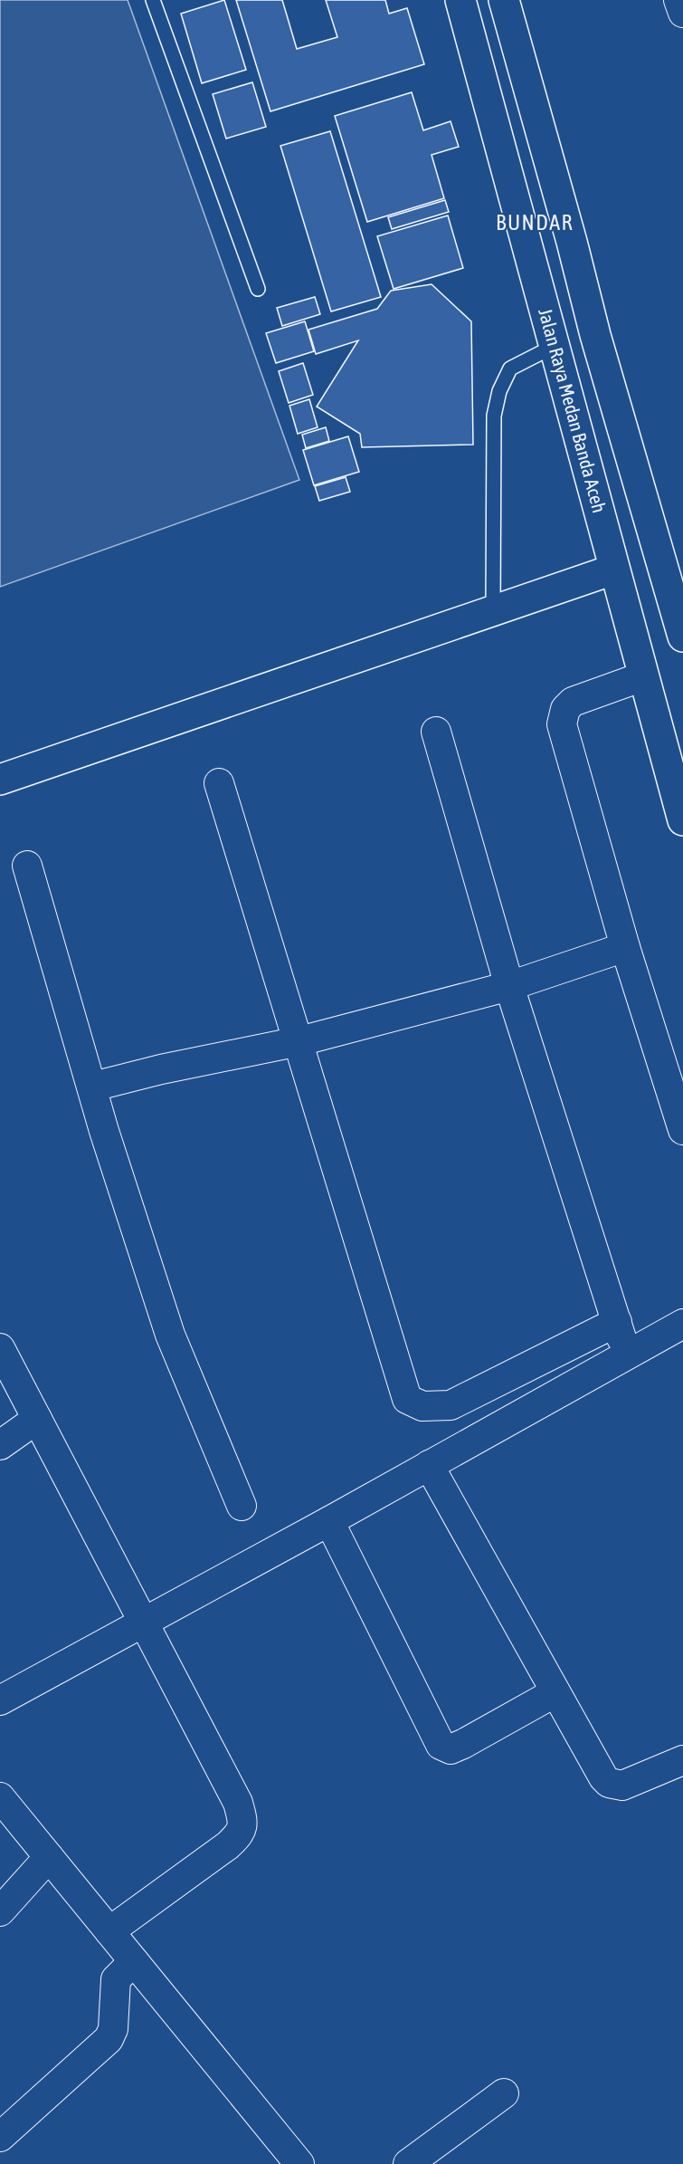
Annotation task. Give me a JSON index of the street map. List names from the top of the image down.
{
  "streets": {
    "main road": ["Jalan Raya Medan Banda Aceh"]
  },
  "districts": ["BUNDAR"]
}
